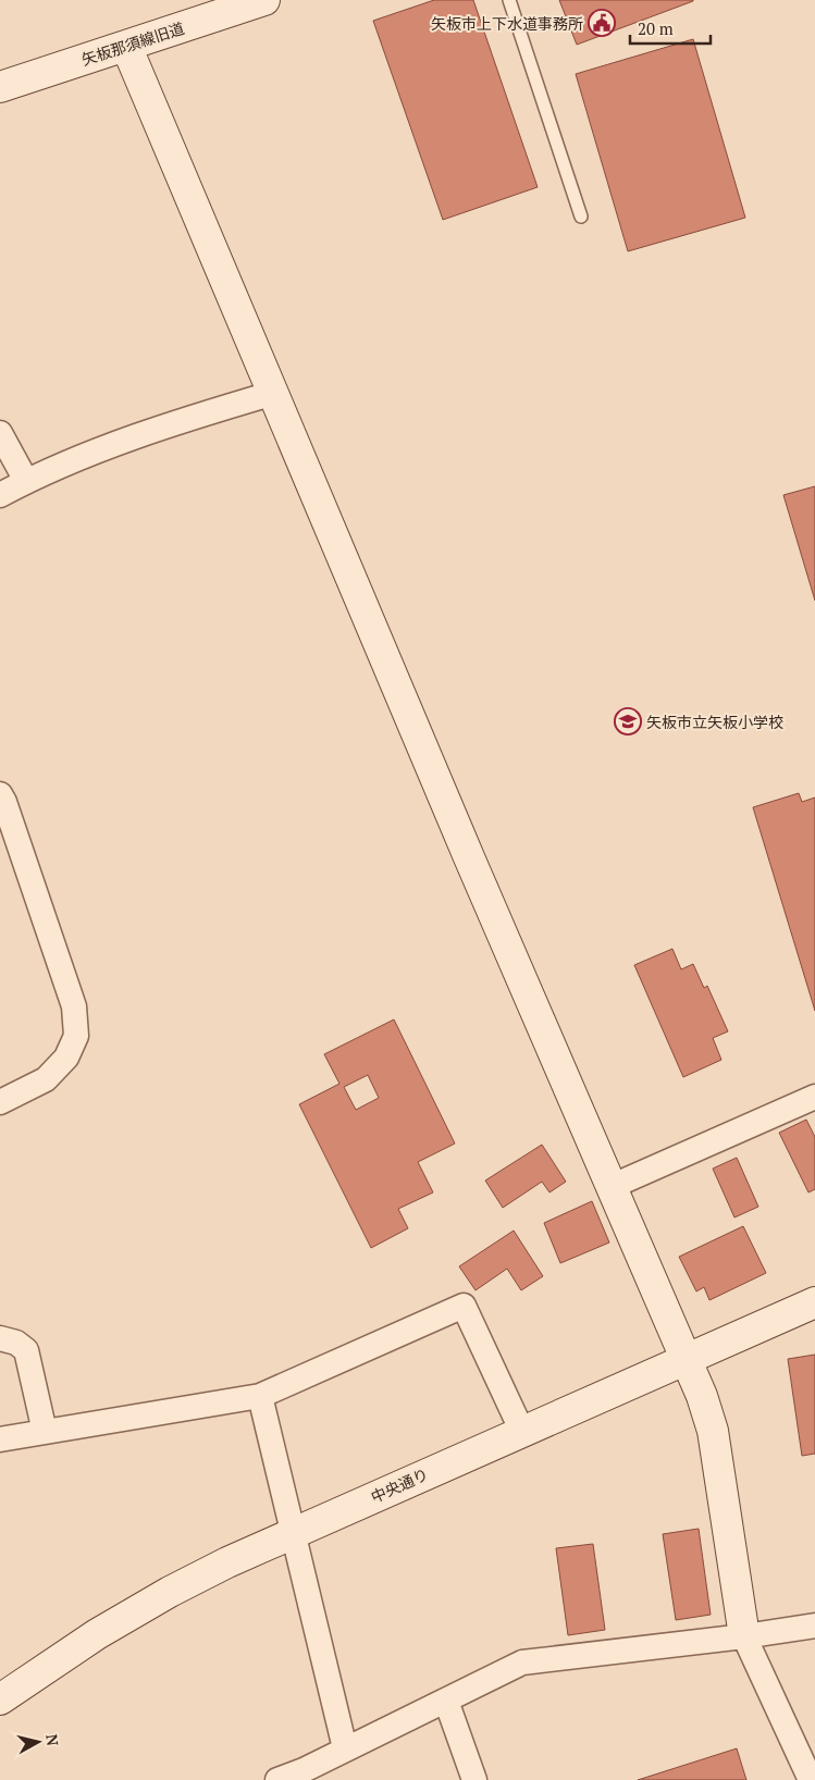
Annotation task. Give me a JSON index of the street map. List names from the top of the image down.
{
  "streets": {
    "street": ["矢板那須線旧道", "中央通り"]
  },
  "places": {
    "public building": ["矢板市上下水道事務所"],
    "school or university": ["矢板市立矢板小学校"]
  },
  "scale_bar": "20 m",
  "north": "right"
}
